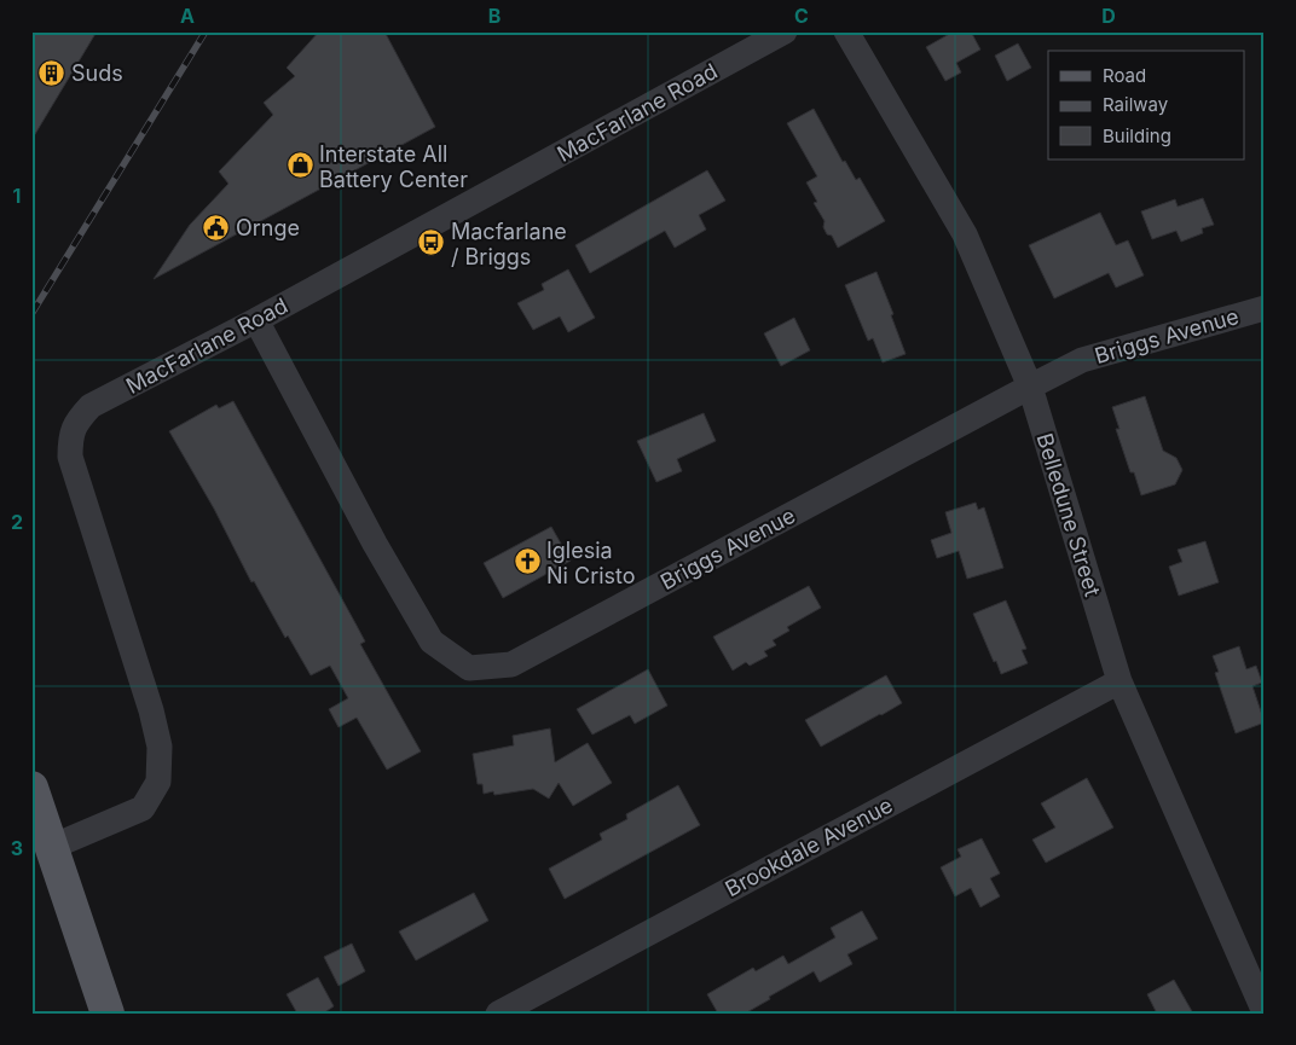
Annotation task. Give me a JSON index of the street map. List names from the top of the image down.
{
  "streets": {
    "street": [
      "MacFarlane Road",
      "Briggs Avenue",
      "Belledune Street",
      "Brookdale Avenue"
    ]
  },
  "crossings": [
    ["MacFarlane Road", "Briggs Avenue"],
    ["Briggs Avenue", "Belledune Street"],
    ["Belledune Street", "Brookdale Avenue"]
  ],
  "places": {
    "building": ["Suds"],
    "shop": ["Interstate All Battery Center"],
    "public building": ["Ornge"],
    "bus stop": ["Macfarlane / Briggs"],
    "church": ["Iglesia Ni Cristo"]
  },
  "legend": ["Road", "Railway", "Building"],
  "grid": {
    "columns": [
      "A",
      "B",
      "C",
      "D"
    ],
    "rows": ["1", "2", "3"]
  }
}
